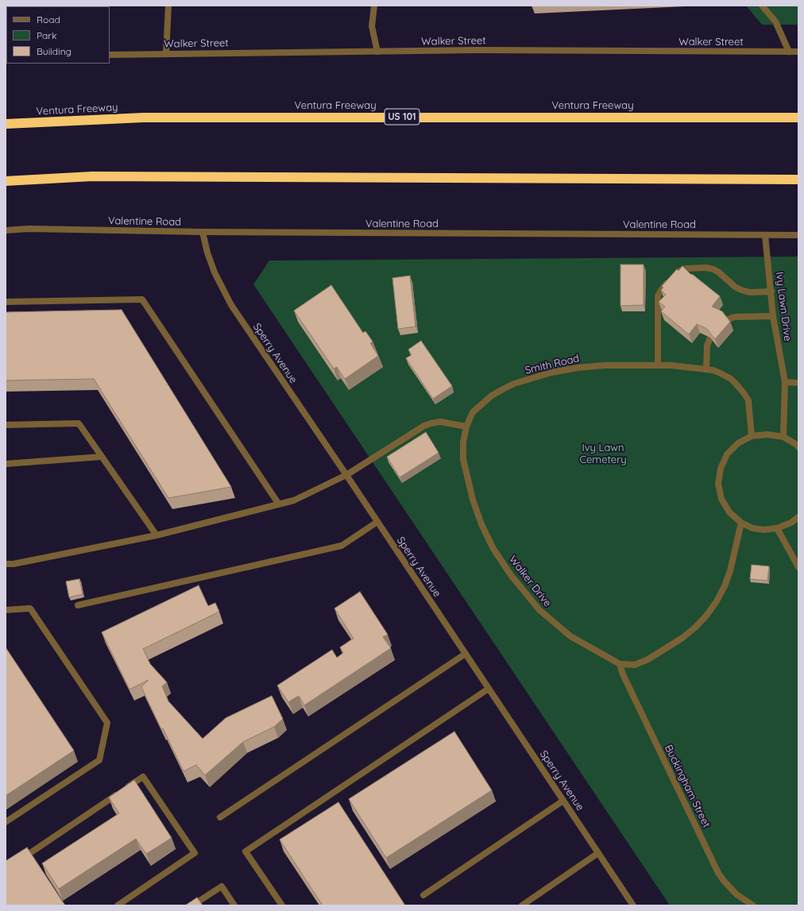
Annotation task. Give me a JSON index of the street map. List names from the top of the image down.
{
  "streets": {
    "highway": ["Ventura Freeway", "US 101"],
    "street": [
      "Walker Street",
      "Valentine Road",
      "Ivy Lawn Drive",
      "Sperry Avenue",
      "Smith Road",
      "Walker Drive",
      "Buckingham Street"
    ]
  },
  "crossings": [
    ["Valentine Road", "Ivy Lawn Drive"],
    ["Valentine Road", "Sperry Avenue"],
    ["Smith Road", "Walker Drive"],
    ["Walker Drive", "Buckingham Street"]
  ],
  "parks": ["Ivy Lawn Cemetery"],
  "legend": ["Road", "Park", "Building"]
}
